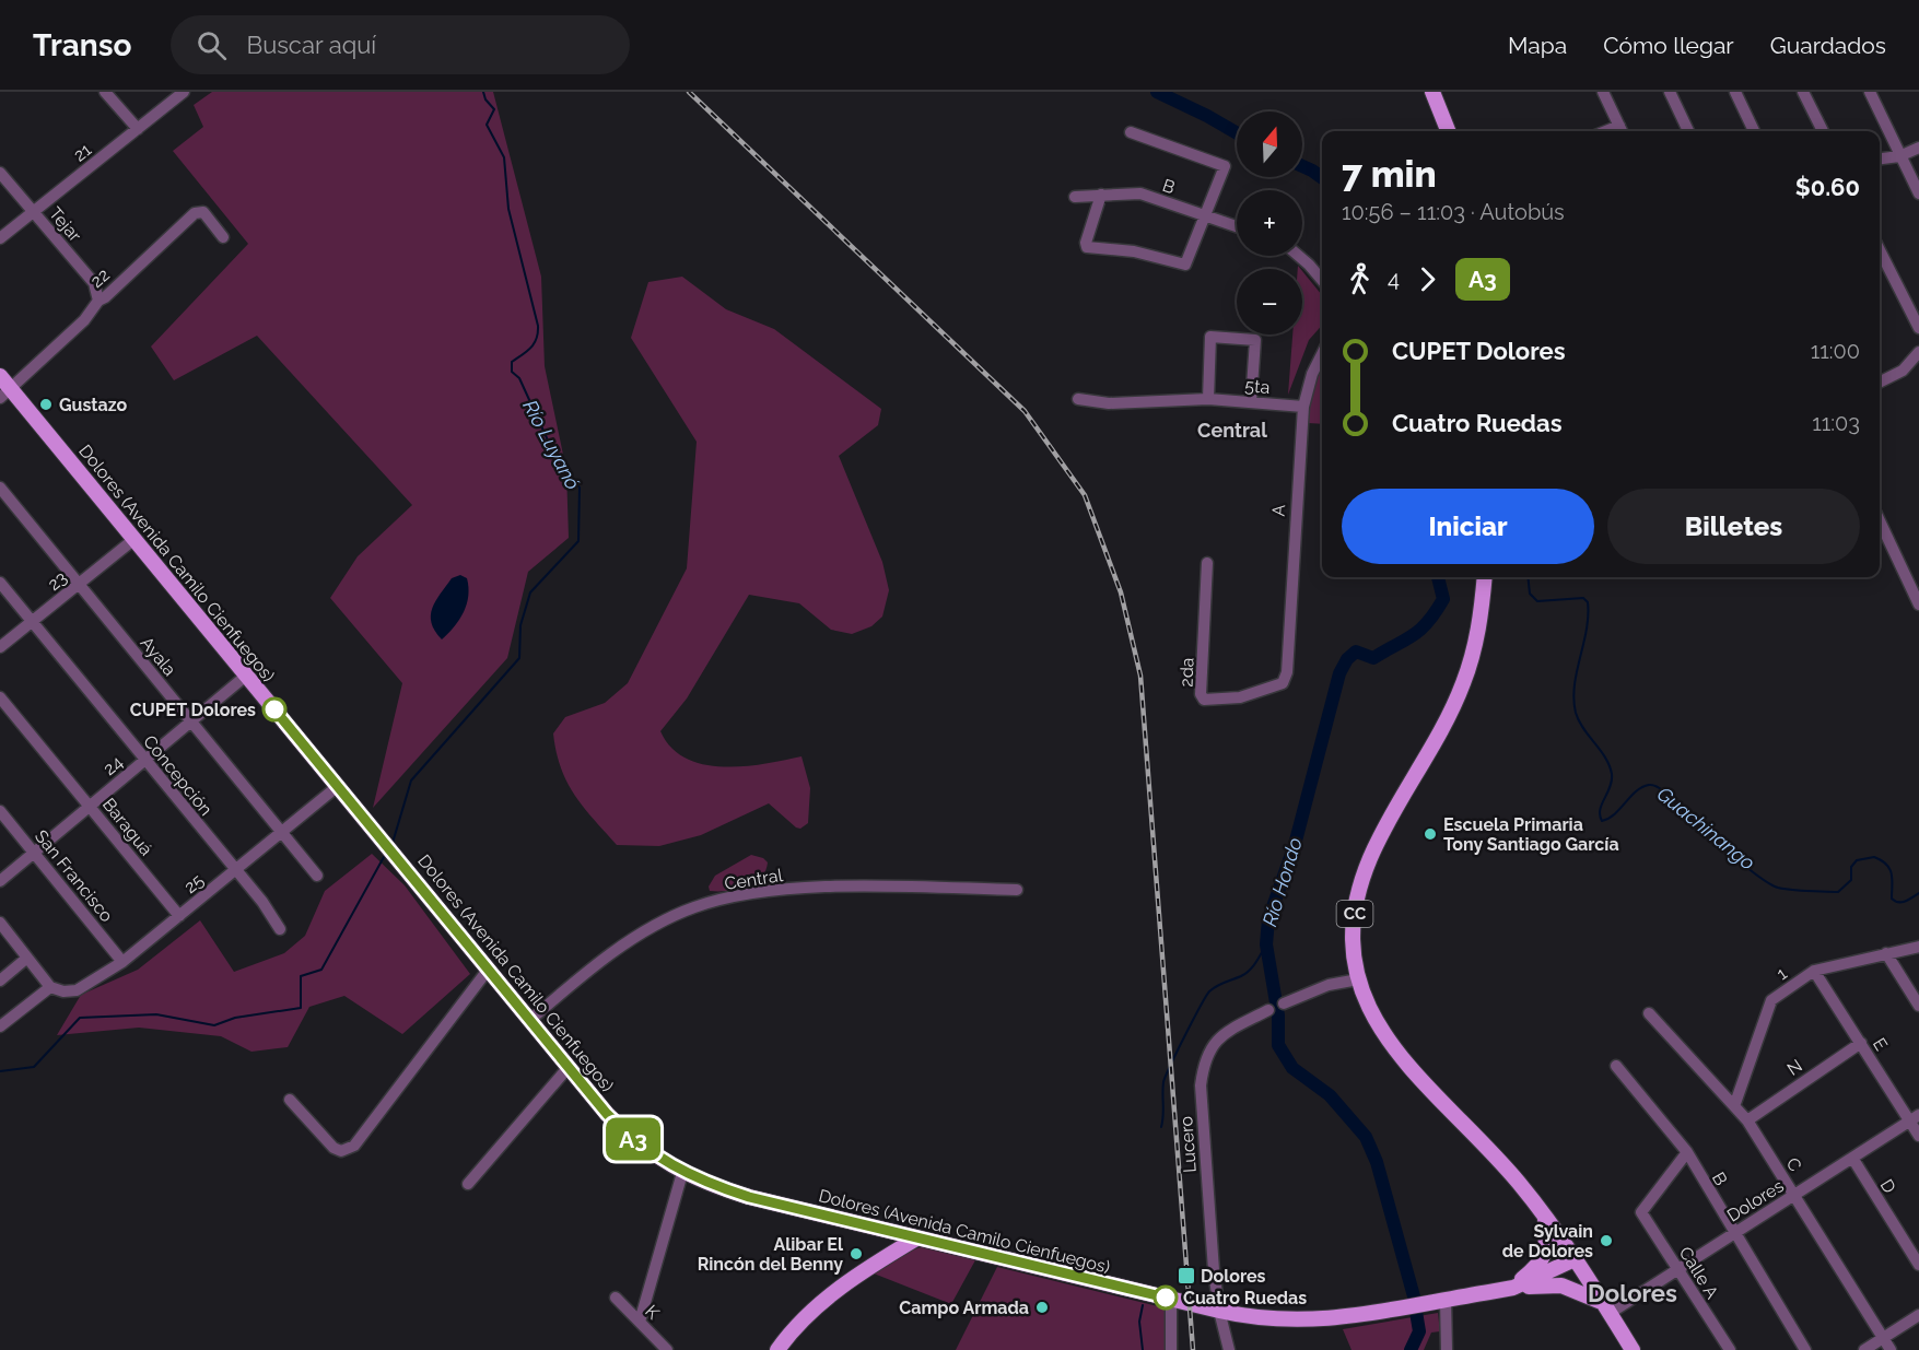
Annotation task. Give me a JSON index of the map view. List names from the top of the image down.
{
  "streets": {
    "main road": ["Dolores (Avenida Camilo Cienfuegos)", "CC"],
    "street": [
      "21",
      "B",
      "Tejar",
      "22",
      "5ta",
      "A",
      "23",
      "Ayala",
      "2da",
      "24",
      "Concepción",
      "Baraguá",
      "San Francisco",
      "Central",
      "25",
      "1",
      "E",
      "N",
      "Lucero",
      "C",
      "D",
      "Dolores",
      "Calle A",
      "K"
    ]
  },
  "crossings": [
    ["21", "Tejar"],
    ["B", "Dolores"],
    ["B", "Calle A"],
    ["Tejar", "22"],
    ["22", "Dolores (Avenida Camilo Cienfuegos)"],
    ["5ta", "A"],
    ["A", "2da"],
    ["Dolores (Avenida Camilo Cienfuegos)", "23"],
    ["Dolores (Avenida Camilo Cienfuegos)", "24"],
    ["Dolores (Avenida Camilo Cienfuegos)", "Central"],
    ["Dolores (Avenida Camilo Cienfuegos)", "25"],
    ["Dolores (Avenida Camilo Cienfuegos)", "CC"],
    ["Dolores (Avenida Camilo Cienfuegos)", "Lucero"],
    ["23", "Ayala"],
    ["23", "Concepción"],
    ["Ayala", "24"],
    ["Ayala", "25"],
    ["24", "Concepción"],
    ["24", "Baraguá"],
    ["24", "San Francisco"],
    ["Concepción", "25"],
    ["Baraguá", "25"],
    ["San Francisco", "25"],
    ["CC", "Dolores"],
    ["1", "E"],
    ["1", "C"],
    ["E", "N"],
    ["E", "Dolores"],
    ["N", "C"],
    ["C", "Dolores"],
    ["D", "Dolores"],
    ["Dolores", "Calle A"]
  ],
  "districts": ["Central", "Dolores"],
  "water": ["Río Luyanó", "Guachinango", "Río Hondo"],
  "places": {
    "other": [
      "Gustazo",
      "CUPET Dolores",
      "Escuela Primaria Tony Santiago García",
      "Sylvain de Dolores",
      "Alibar El Rincón del Benny",
      "Cuatro Ruedas",
      "Campo Armada"
    ],
    "transit": ["Dolores"]
  },
  "lines": ["bus line A3"],
  "north": "top",
  "page": {
    "header": "Transo",
    "search": "Buscar aquí",
    "nav": ["Mapa", "Cómo llegar", "Guardados"],
    "on_map": "A3",
    "map_buttons": ["+", "−"],
    "heading": ["7 min", "10:56 – 11:03 · Autobús", "$0.60"],
    "legs": ["4", "A3"],
    "list": [
      {
        "name": "CUPET Dolores",
        "value": "11:00"
      },
      {
        "name": "Cuatro Ruedas",
        "value": "11:03"
      }
    ],
    "buttons": ["Iniciar", "Billetes"]
  }
}
